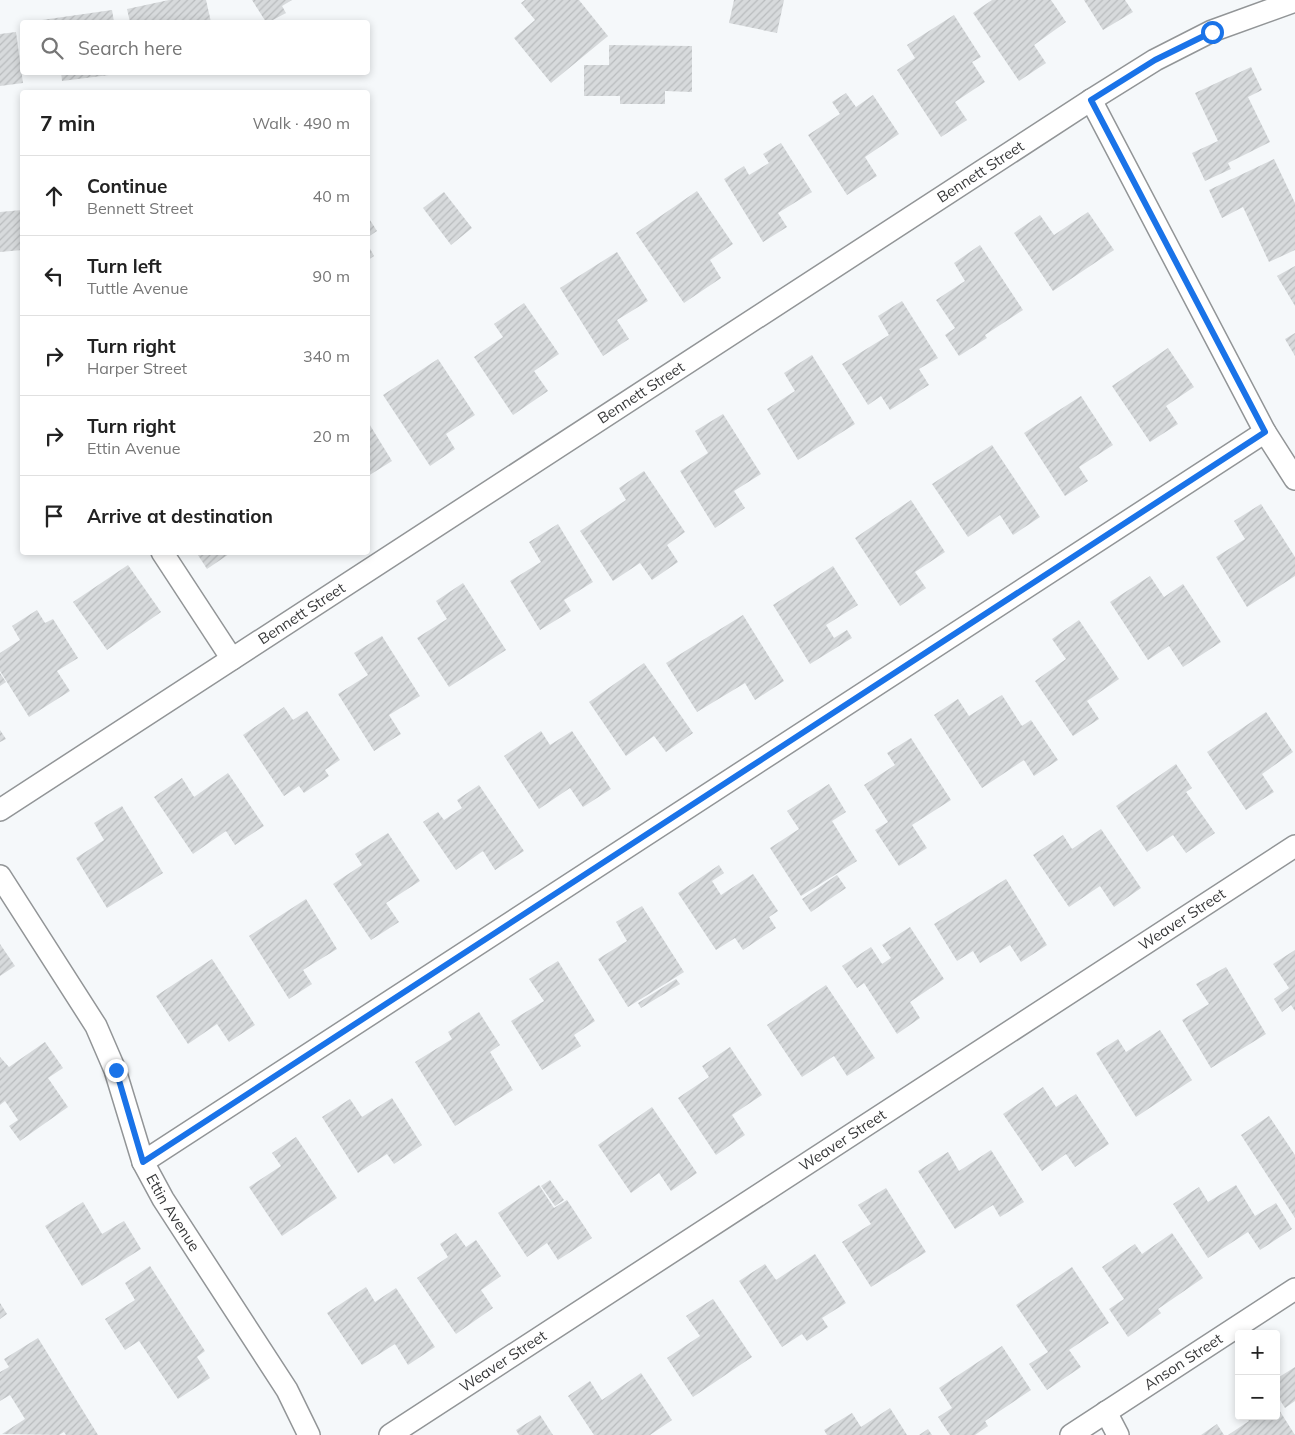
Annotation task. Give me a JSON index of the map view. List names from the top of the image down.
{
  "streets": {
    "street": [
      "Bennett Street",
      "Weaver Street",
      "Ettin Avenue",
      "Anson Street"
    ]
  },
  "page": {
    "search": "Search here",
    "heading": ["7 min", "Walk · 490 m"],
    "list": [
      ["Continue", "Bennett Street", "40 m"],
      ["Turn left", "Tuttle Avenue", "90 m"],
      ["Turn right", "Harper Street", "340 m"],
      ["Turn right", "Ettin Avenue", "20 m"],
      "Arrive at destination"
    ],
    "map_buttons": ["+", "−"]
  }
}
